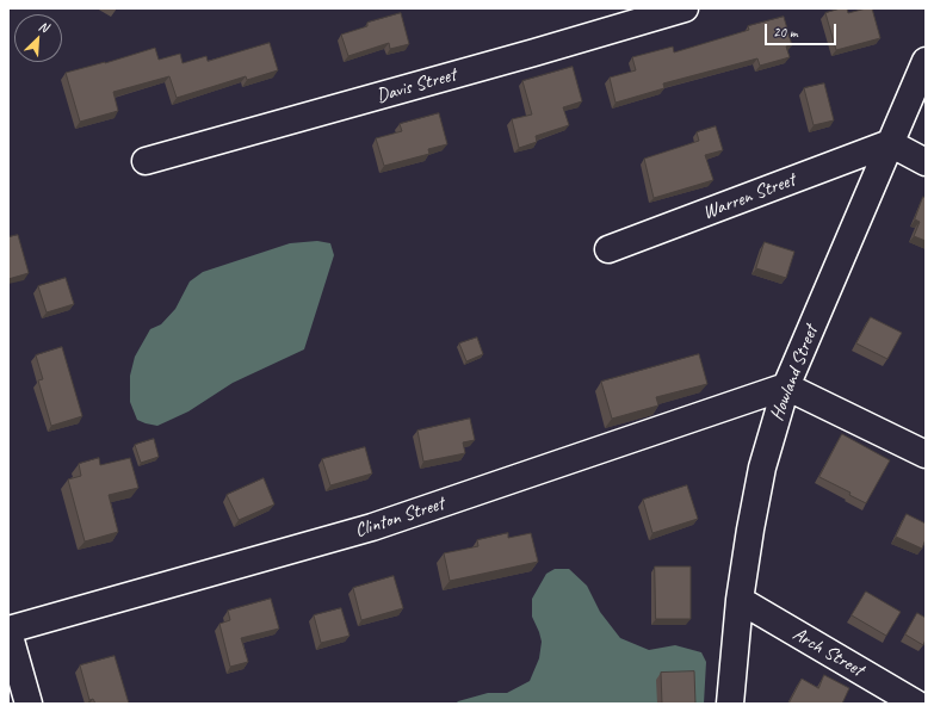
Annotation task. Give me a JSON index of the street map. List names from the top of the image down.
{
  "streets": {
    "street": [
      "Davis Street",
      "Warren Street",
      "Howland Street",
      "Clinton Street",
      "Arch Street"
    ]
  },
  "crossings": [
    ["Warren Street", "Howland Street"],
    ["Howland Street", "Clinton Street"],
    ["Howland Street", "Arch Street"]
  ],
  "scale_bar": "20 m",
  "north": "top right"
}
